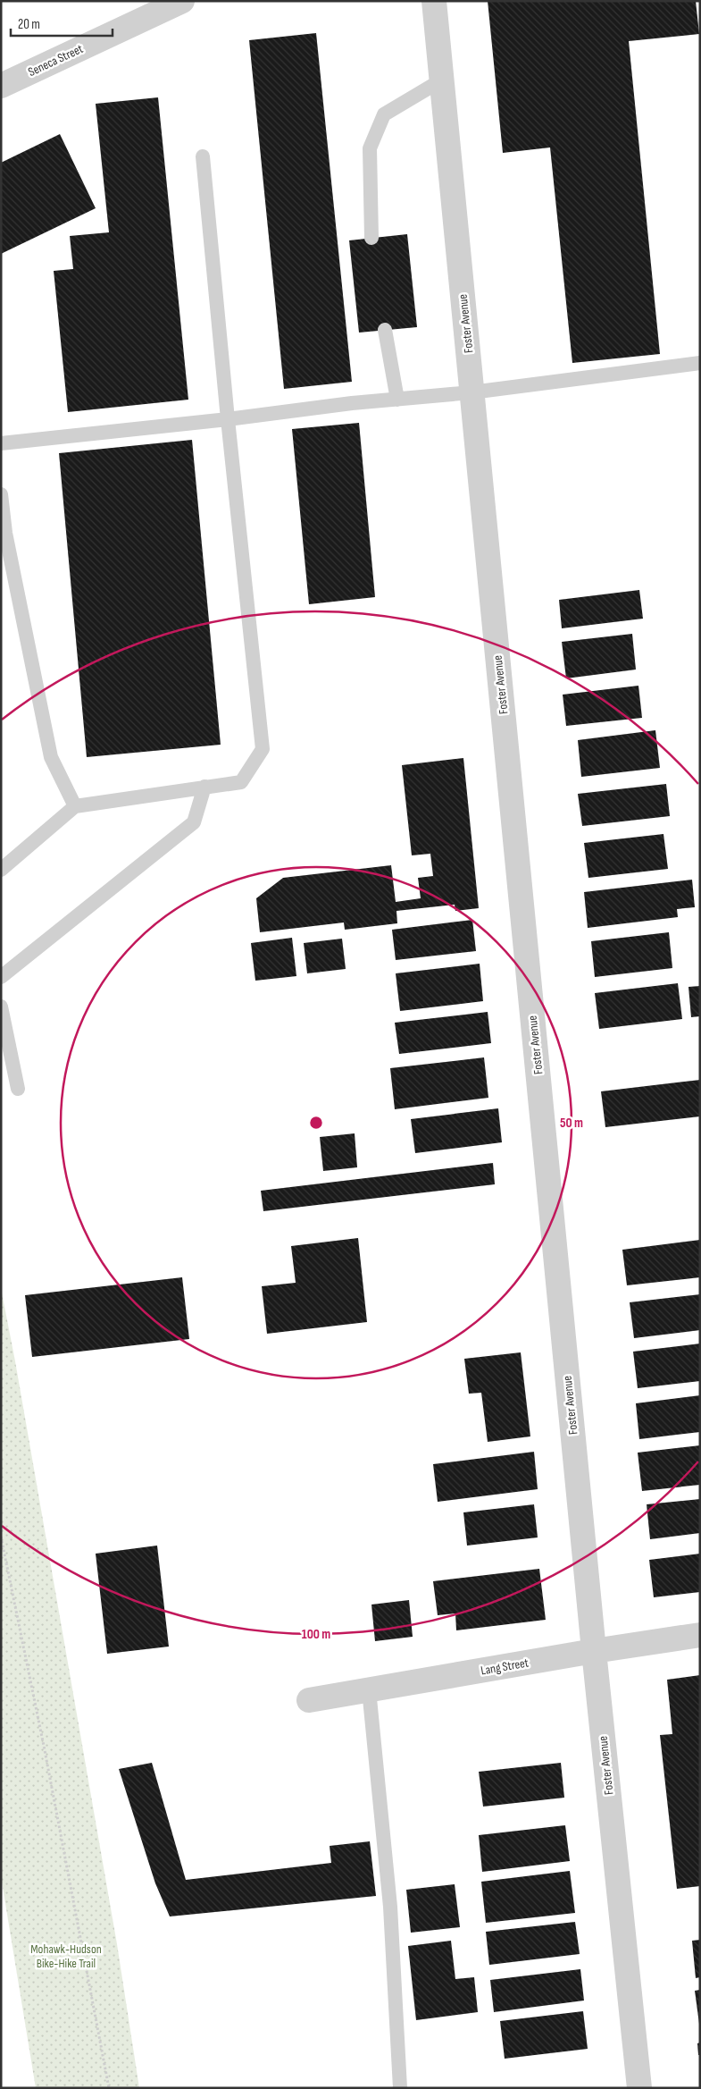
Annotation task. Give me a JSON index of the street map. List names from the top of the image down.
{
  "streets": {
    "street": ["Seneca Street", "Foster Avenue", "Lang Street"]
  },
  "crossings": [
    ["Foster Avenue", "Lang Street"]
  ],
  "parks": ["Mohawk-Hudson Bike-Hike Trail"],
  "scale_bar": "20 m",
  "rings": ["50 m", "100 m"]
}
